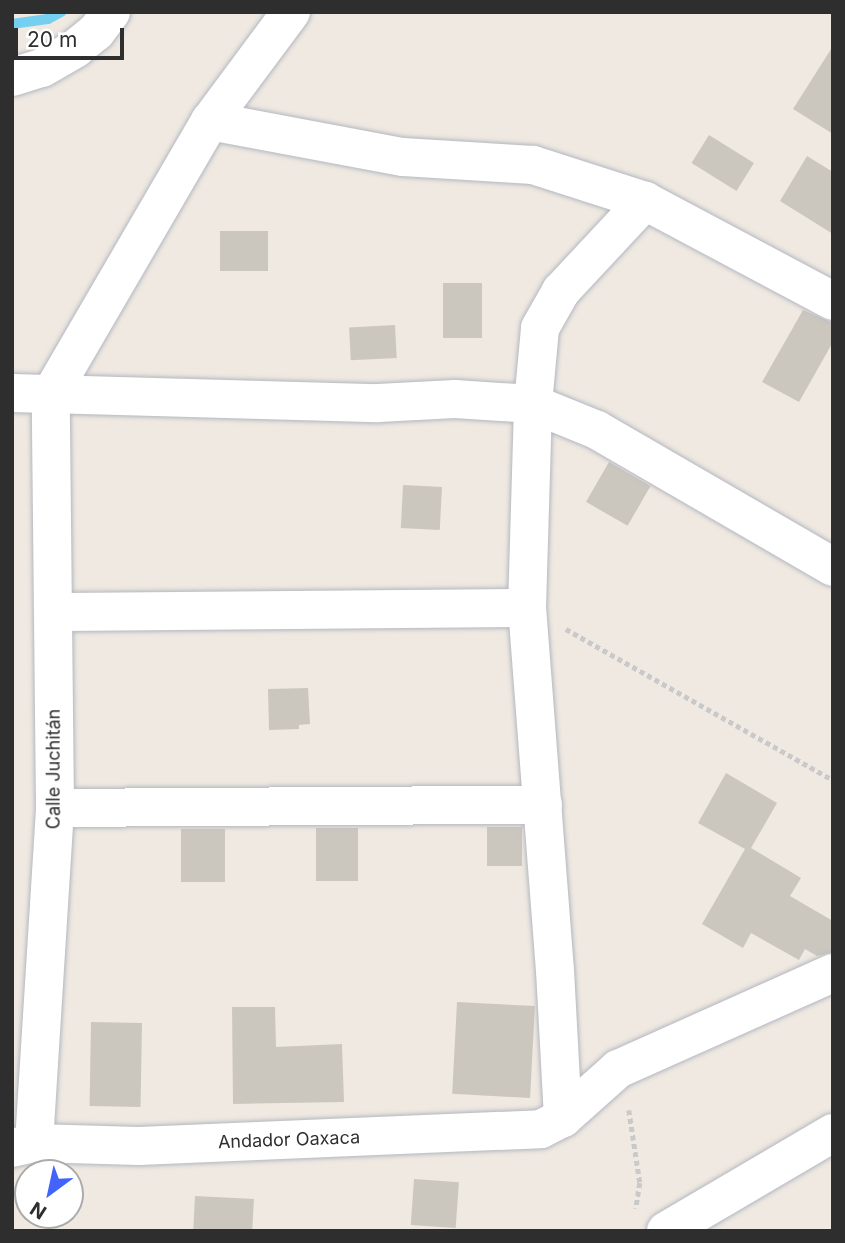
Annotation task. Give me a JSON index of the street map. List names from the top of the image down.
{
  "streets": {
    "street": ["Calle Juchitán", "Andador Oaxaca"]
  },
  "crossings": [
    ["Calle Juchitán", "Andador Oaxaca"]
  ],
  "scale_bar": "20 m",
  "north": "bottom left"
}
